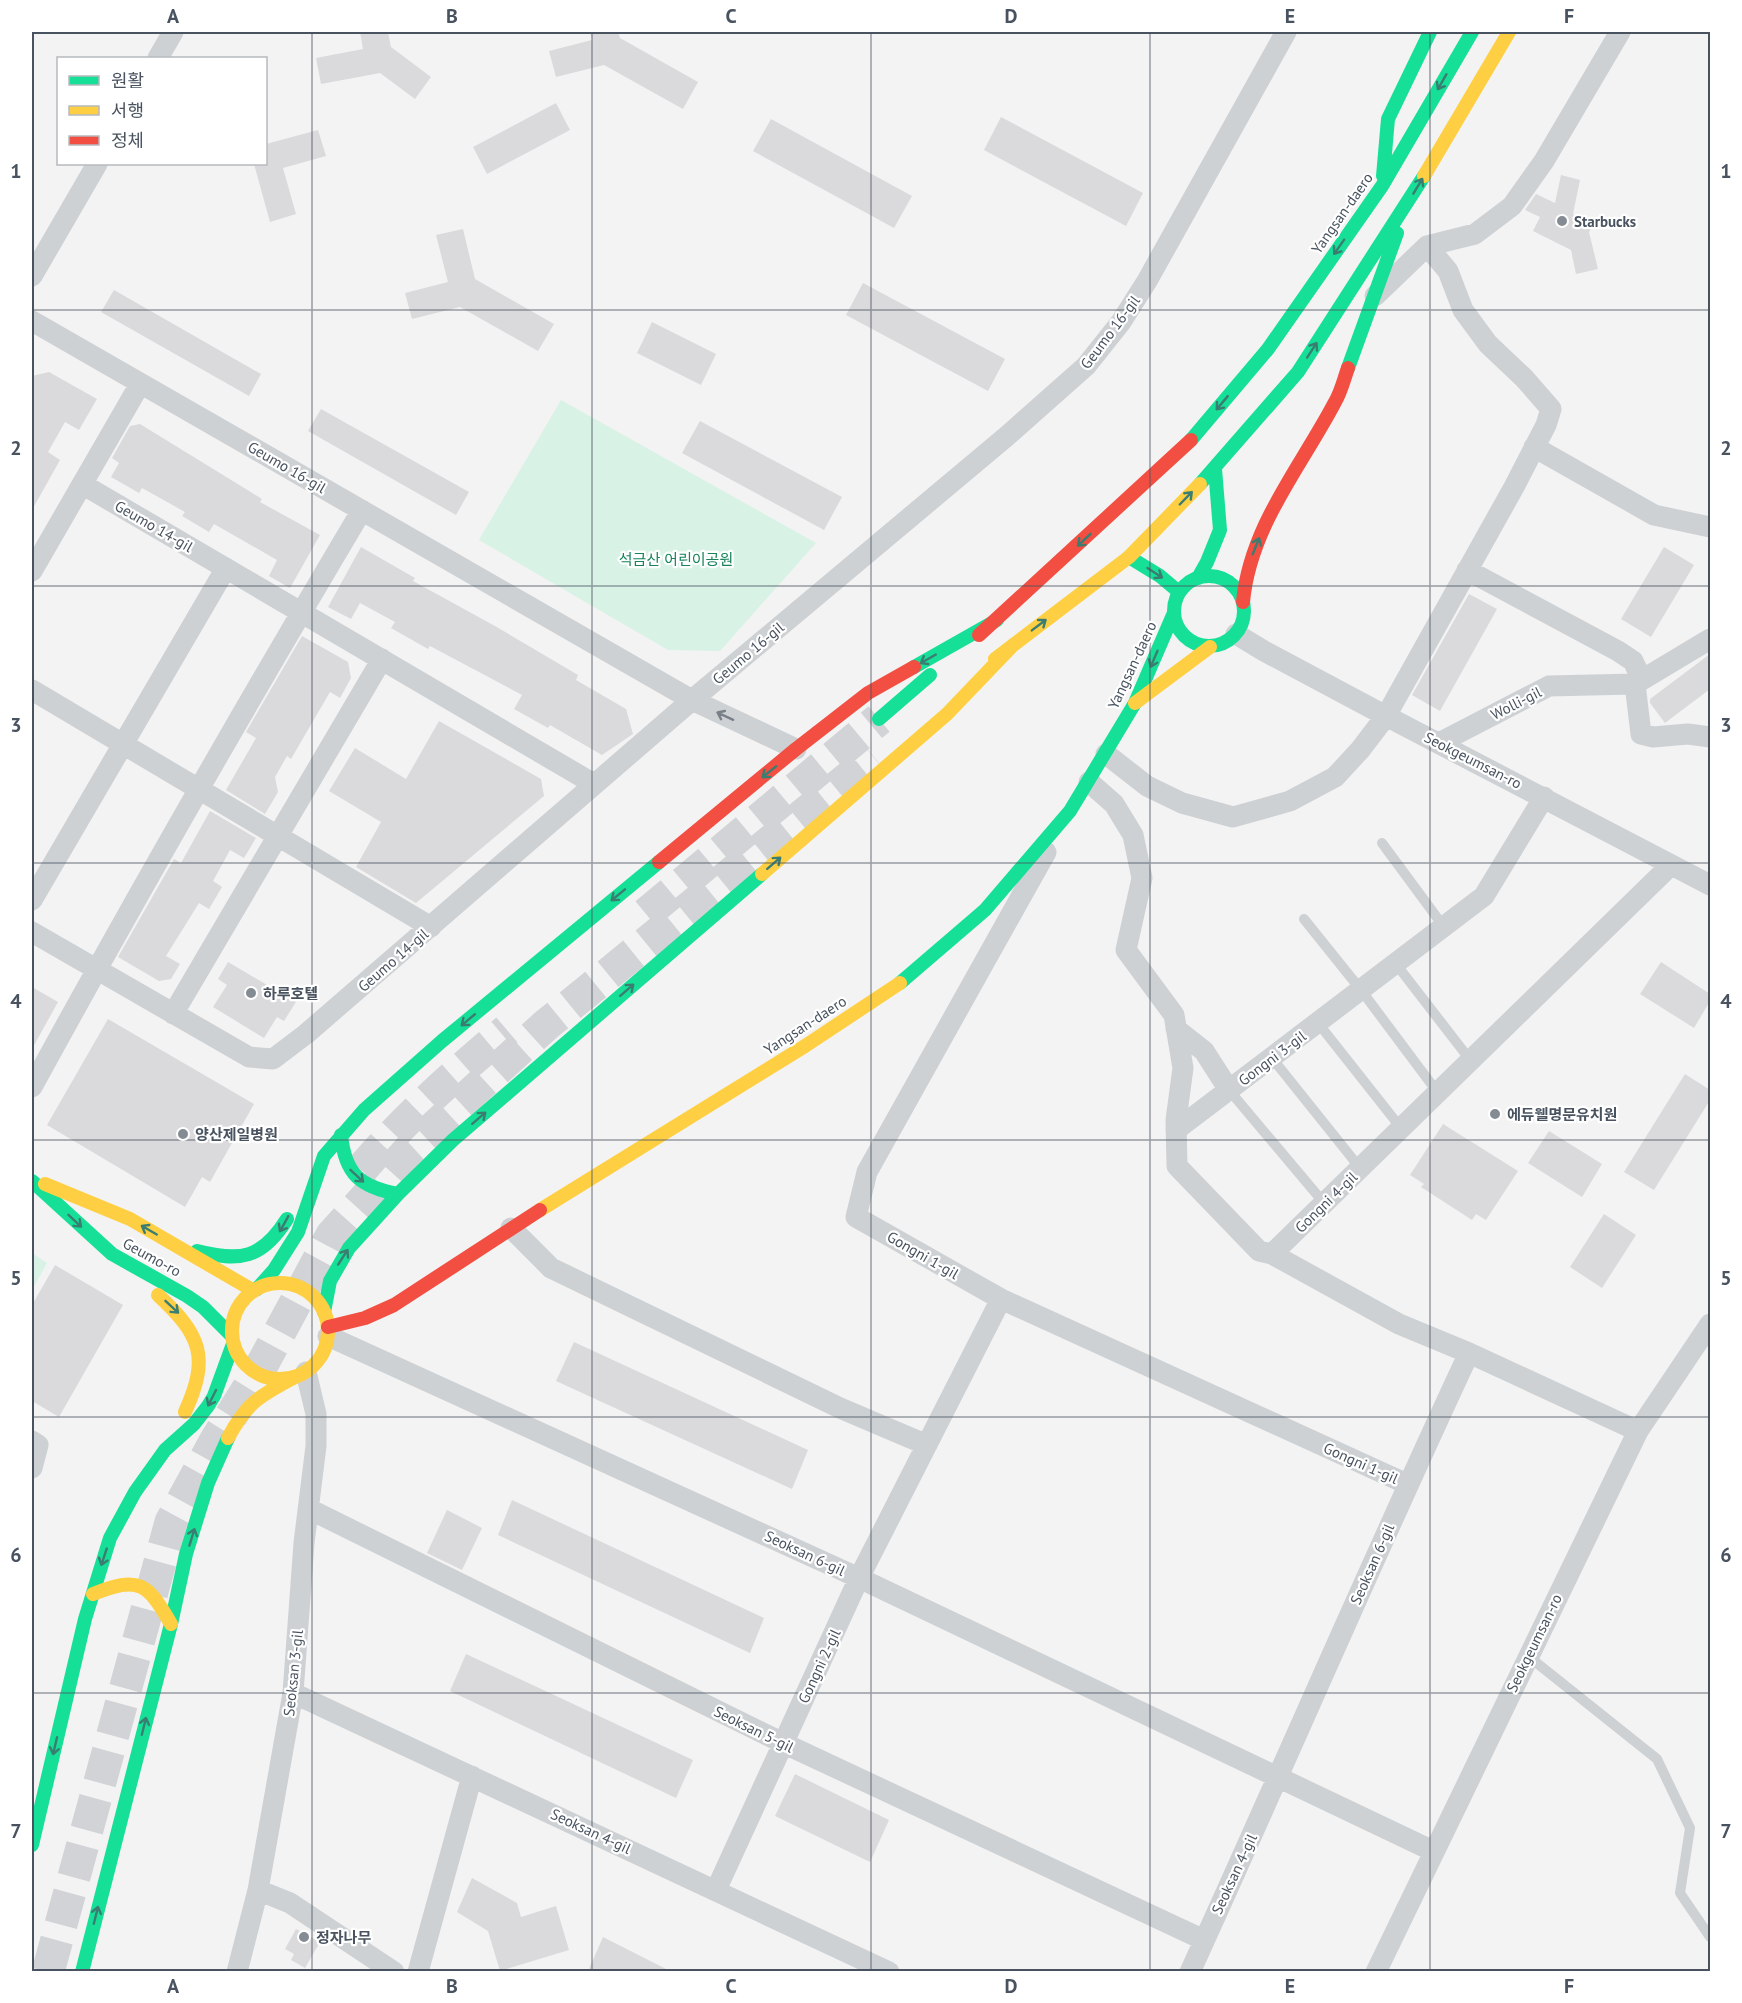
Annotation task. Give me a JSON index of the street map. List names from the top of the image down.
{
  "streets": {
    "main road": ["Yangsan-daero", "Geumo-ro"],
    "street": [
      "Geumo 16-gil",
      "Geumo 14-gil",
      "Wolli-gil",
      "Seokgeumsan-ro",
      "Gongni 3-gil",
      "Gongni 4-gil",
      "Gongni 1-gil",
      "Seoksan 6-gil",
      "Gongni 2-gil",
      "Seoksan 3-gil",
      "Seoksan 5-gil",
      "Seoksan 4-gil"
    ]
  },
  "crossings": [
    ["Yangsan-daero", "Seokgeumsan-ro"],
    ["Yangsan-daero", "Gongni 3-gil"],
    ["Yangsan-daero", "Gongni 1-gil"],
    ["Yangsan-daero", "Geumo-ro"],
    ["Yangsan-daero", "Seoksan 6-gil"],
    ["Yangsan-daero", "Seoksan 3-gil"],
    ["Geumo 16-gil", "Geumo 14-gil"],
    ["Wolli-gil", "Seokgeumsan-ro"],
    ["Seokgeumsan-ro", "Gongni 3-gil"],
    ["Seokgeumsan-ro", "Gongni 4-gil"],
    ["Seokgeumsan-ro", "Seoksan 6-gil"],
    ["Gongni 1-gil", "Seoksan 6-gil"],
    ["Gongni 1-gil", "Gongni 2-gil"],
    ["Geumo-ro", "Seoksan 6-gil"],
    ["Geumo-ro", "Seoksan 3-gil"],
    ["Seoksan 6-gil", "Gongni 2-gil"],
    ["Seoksan 6-gil", "Seoksan 3-gil"],
    ["Seoksan 6-gil", "Seoksan 4-gil"],
    ["Gongni 2-gil", "Seoksan 5-gil"],
    ["Gongni 2-gil", "Seoksan 4-gil"],
    ["Seoksan 3-gil", "Seoksan 5-gil"],
    ["Seoksan 3-gil", "Seoksan 4-gil"],
    ["Seoksan 5-gil", "Seoksan 4-gil"]
  ],
  "parks": ["석금산 어린이공원"],
  "places": [
    "Starbucks",
    "하루호텔",
    "에듀웰명문유치원",
    "양산제일병원",
    "정자나무"
  ],
  "legend": ["원활", "서행", "정체"],
  "grid": {
    "columns": [
      "A",
      "B",
      "C",
      "D",
      "E",
      "F"
    ],
    "rows": [
      "1",
      "2",
      "3",
      "4",
      "5",
      "6",
      "7"
    ]
  }
}
